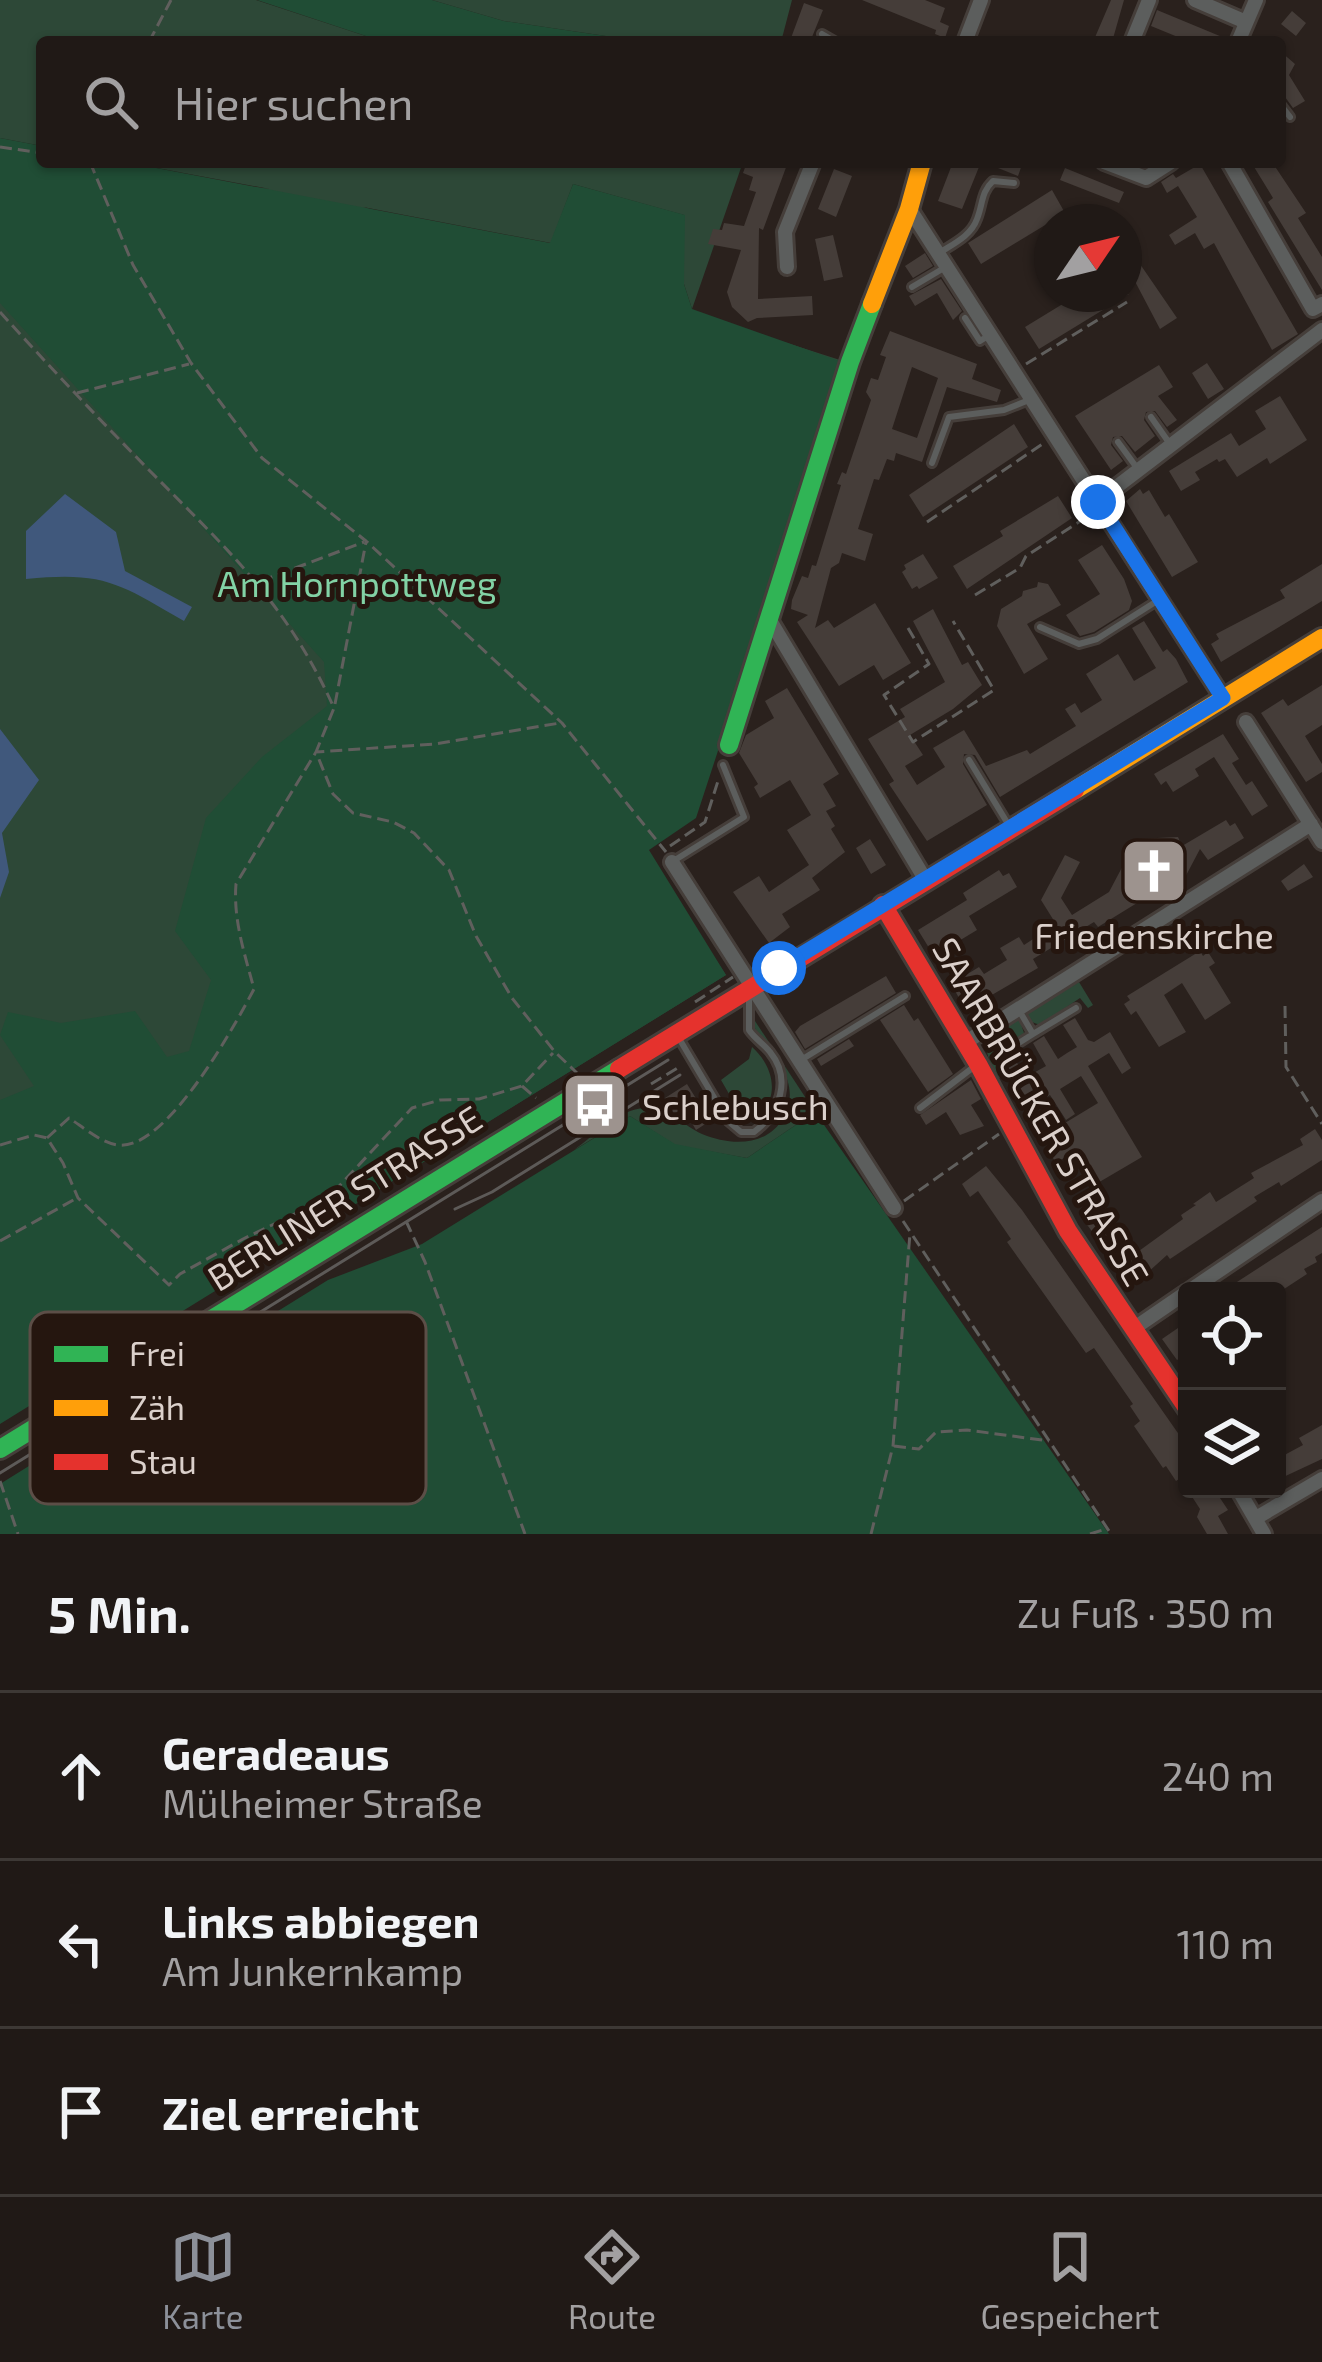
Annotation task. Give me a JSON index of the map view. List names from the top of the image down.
{
  "streets": {
    "main road": ["SAARBRÜCKER STRASSE", "BERLINER STRASSE"]
  },
  "crossings": [
    ["SAARBRÜCKER STRASSE", "BERLINER STRASSE"]
  ],
  "parks": ["Am Hornpottweg"],
  "places": {
    "church": ["Friedenskirche"],
    "bus stop": ["Schlebusch"]
  },
  "legend": ["Frei", "Zäh", "Stau"],
  "north": "top right",
  "page": {
    "search": "Hier suchen",
    "heading": ["5 Min.", "Zu Fuß · 350 m"],
    "list": [
      ["Geradeaus", "Mülheimer Straße", "240 m"],
      ["Links abbiegen", "Am Junkernkamp", "110 m"],
      "Ziel erreicht"
    ],
    "nav": ["Karte", "Route", "Gespeichert"]
  }
}
